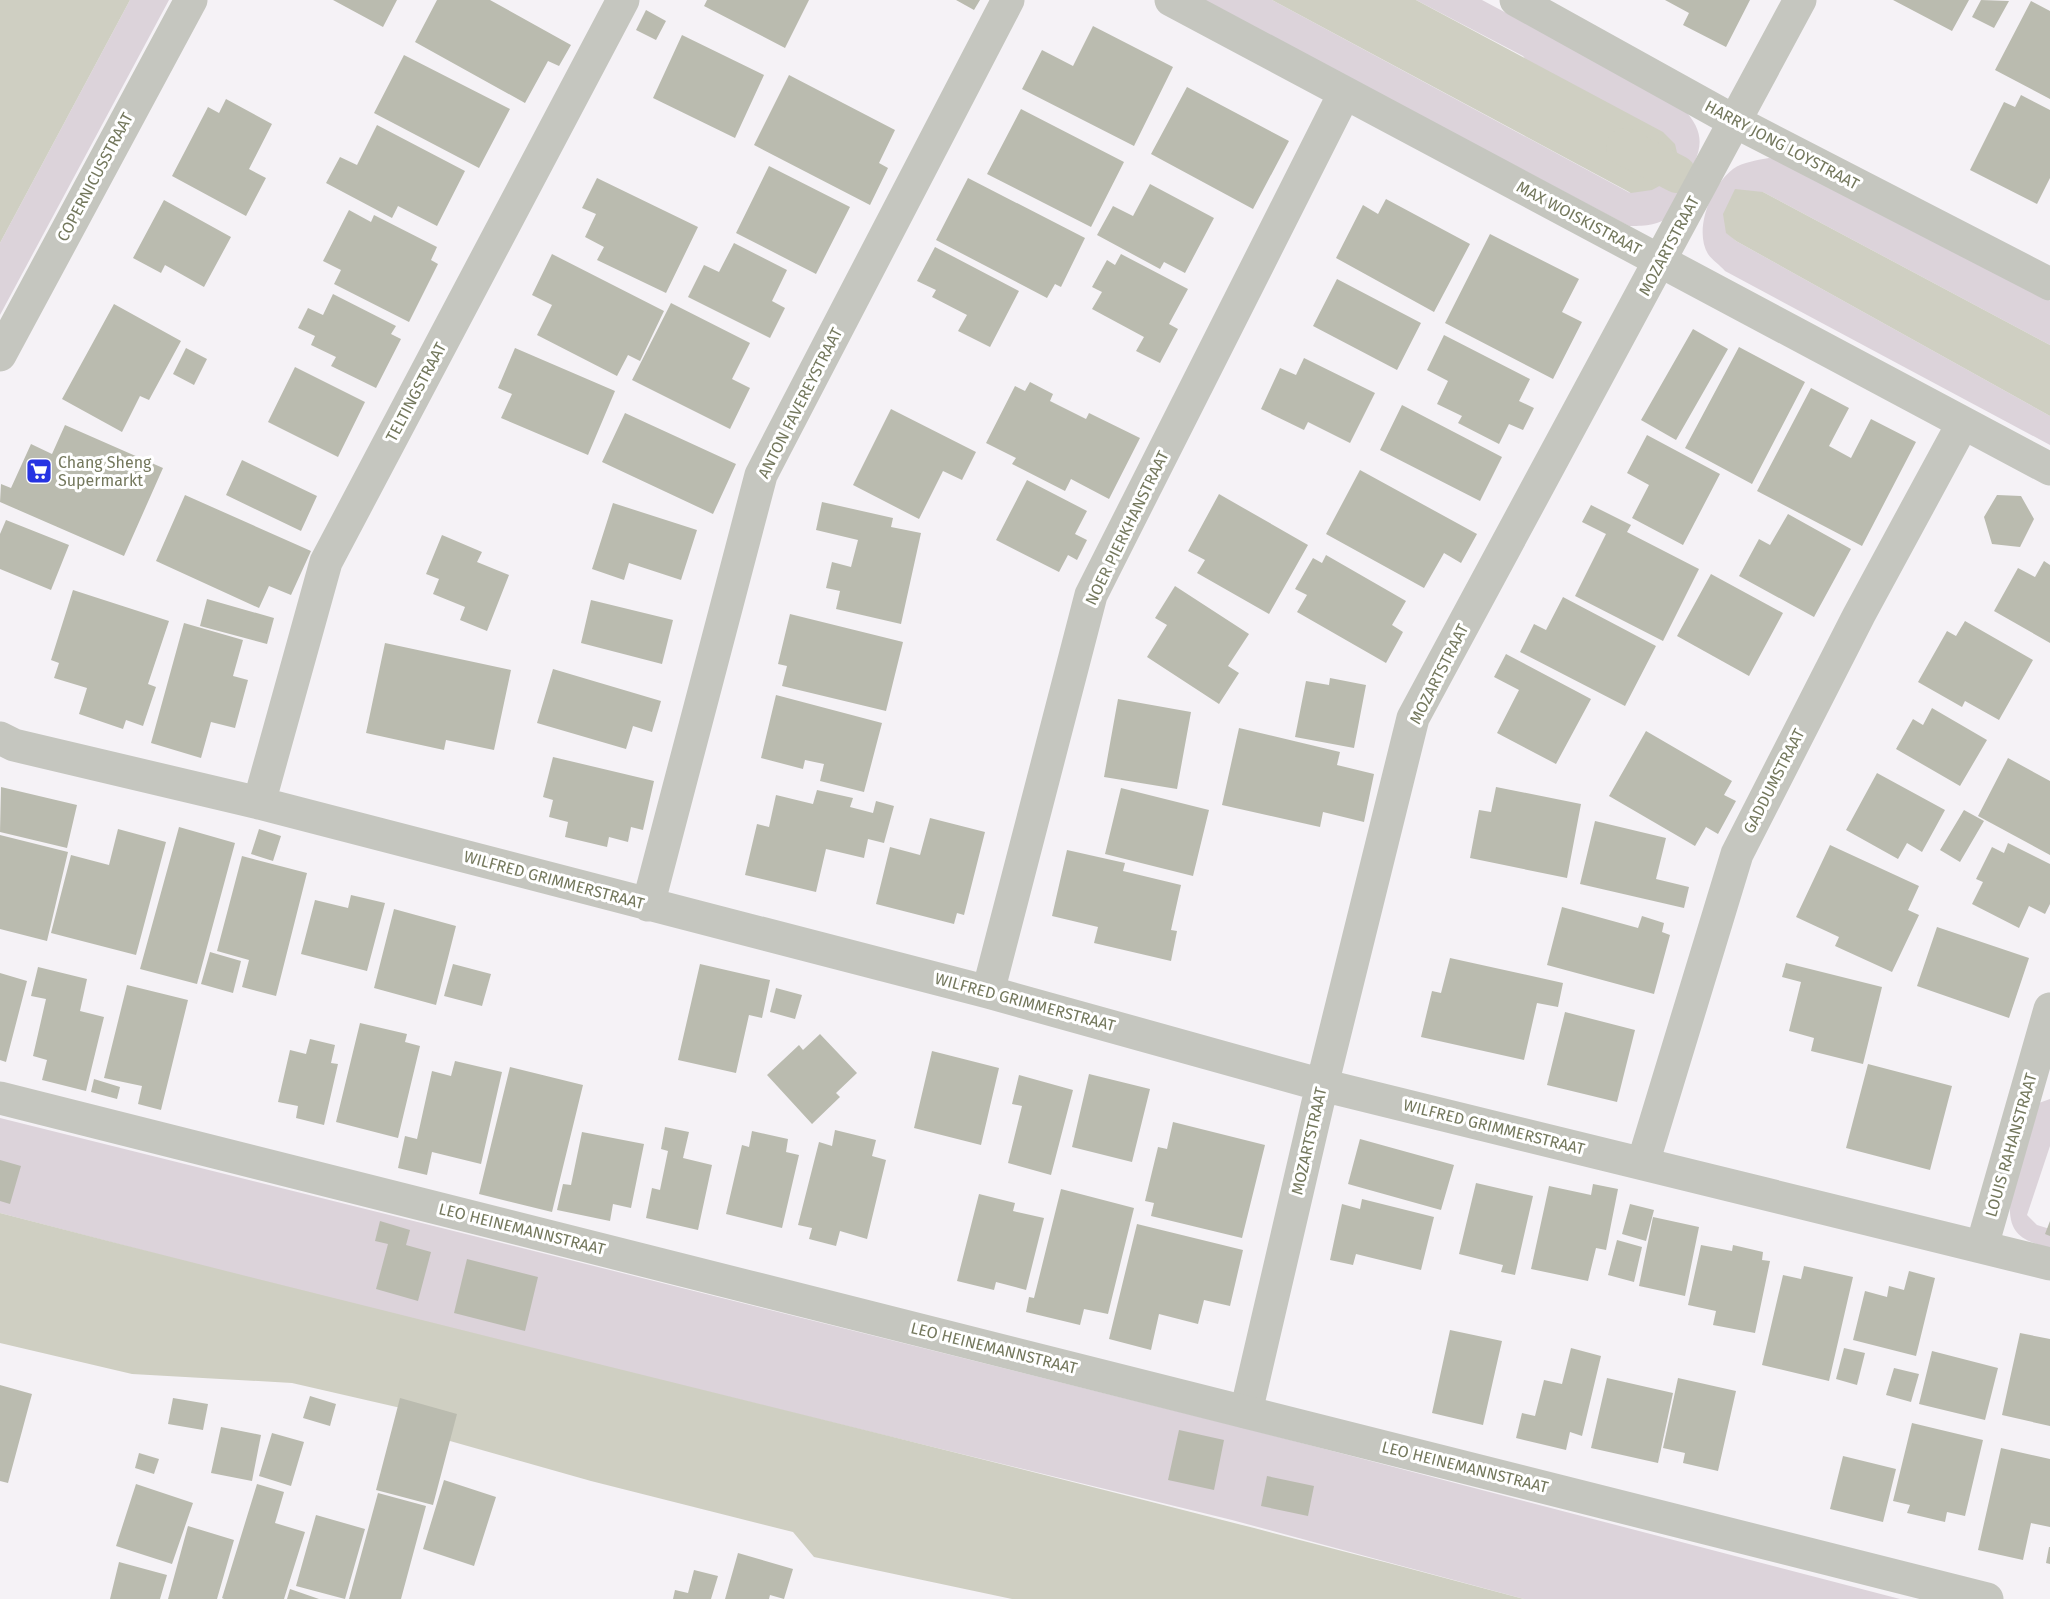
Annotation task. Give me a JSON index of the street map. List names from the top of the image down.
{
  "streets": {
    "street": [
      "HARRY JONG LOYSTRAAT",
      "COPERNICUSSTRAAT",
      "MAX WOISKISTRAAT",
      "MOZARTSTRAAT",
      "TELTINGSTRAAT",
      "ANTON FAVEREYSTRAAT",
      "NOER PIERKHANSTRAAT",
      "GADDUMSTRAAT",
      "WILFRED GRIMMERSTRAAT",
      "LOUIS RAHANSTRAAT",
      "LEO HEINEMANNSTRAAT"
    ]
  },
  "crossings": [
    ["HARRY JONG LOYSTRAAT", "MOZARTSTRAAT"],
    ["MAX WOISKISTRAAT", "MOZARTSTRAAT"],
    ["MAX WOISKISTRAAT", "NOER PIERKHANSTRAAT"],
    ["MAX WOISKISTRAAT", "GADDUMSTRAAT"],
    ["MOZARTSTRAAT", "WILFRED GRIMMERSTRAAT"],
    ["MOZARTSTRAAT", "LEO HEINEMANNSTRAAT"],
    ["TELTINGSTRAAT", "WILFRED GRIMMERSTRAAT"],
    ["ANTON FAVEREYSTRAAT", "WILFRED GRIMMERSTRAAT"],
    ["NOER PIERKHANSTRAAT", "WILFRED GRIMMERSTRAAT"],
    ["GADDUMSTRAAT", "WILFRED GRIMMERSTRAAT"],
    ["WILFRED GRIMMERSTRAAT", "LOUIS RAHANSTRAAT"]
  ],
  "places": {
    "supermarket": ["Chang Sheng Supermarkt"]
  }
}
